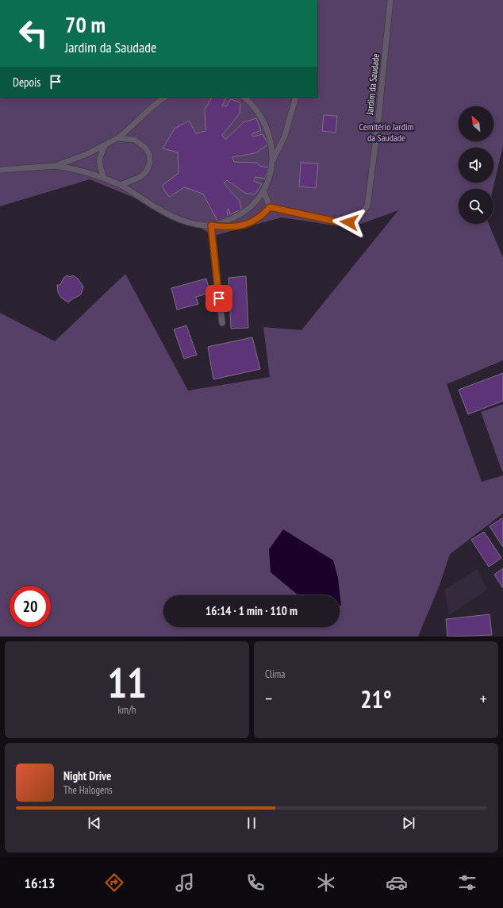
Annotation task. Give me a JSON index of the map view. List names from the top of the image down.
{
  "streets": {
    "lane": ["Jardim da Saudade"]
  },
  "parks": ["Cemitério Jardim da Saudade"],
  "north": "top left",
  "page": {
    "turn": ["70 m", "Jardim da Saudade"],
    "then": "Depois",
    "limit": "20",
    "trip": "16:14 · 1 min · 110 m",
    "tile": [
      ["11", "km/h"],
      "Clima"
    ],
    "heat": ["−", "21°", "+"],
    "song": ["Night Drive", "The Halogens"],
    "tabs": "16:13"
  }
}
